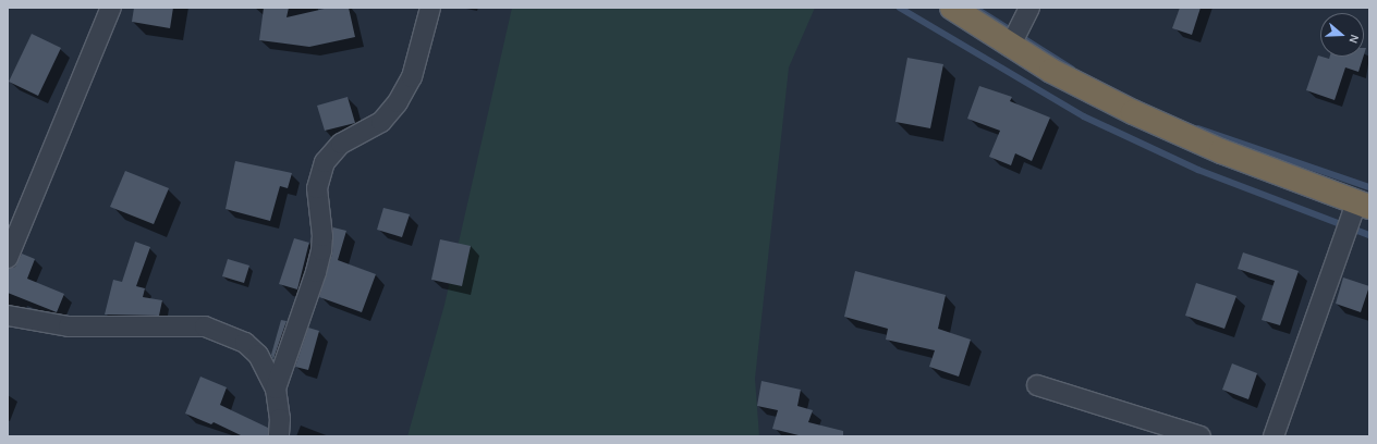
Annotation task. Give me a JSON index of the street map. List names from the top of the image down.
{
  "north": "right"
}
